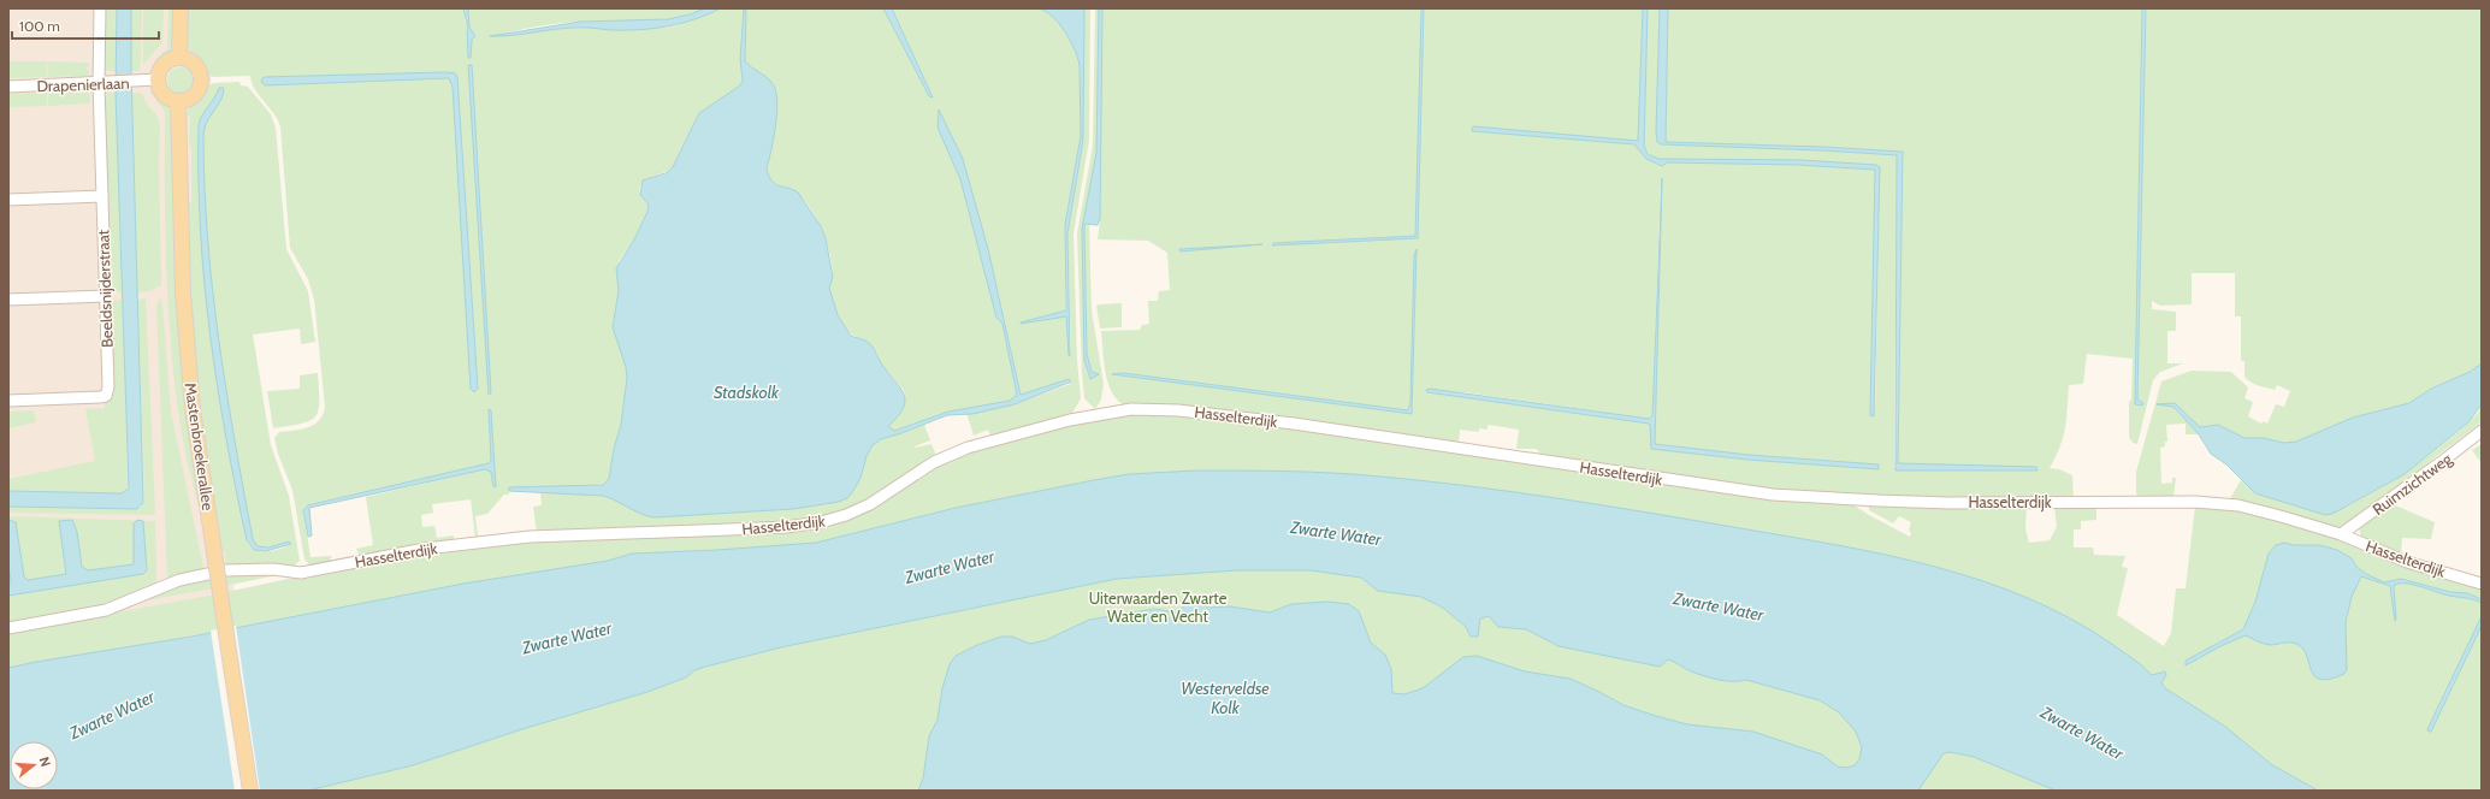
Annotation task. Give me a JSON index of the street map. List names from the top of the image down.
{
  "streets": {
    "main road": ["Mastenbroekerallee"],
    "street": [
      "Drapenierlaan",
      "Beeldsnijderstraat",
      "Hasselterdijk",
      "Ruimzichtweg"
    ]
  },
  "crossings": [
    ["Drapenierlaan", "Beeldsnijderstraat"],
    ["Drapenierlaan", "Mastenbroekerallee"],
    ["Hasselterdijk", "Ruimzichtweg"]
  ],
  "water": ["Stadskolk", "Zwarte Water", "Westerveldse Kolk"],
  "parks": ["Uiterwaarden Zwarte Water en Vecht"],
  "scale_bar": "100 m",
  "north": "right"
}
